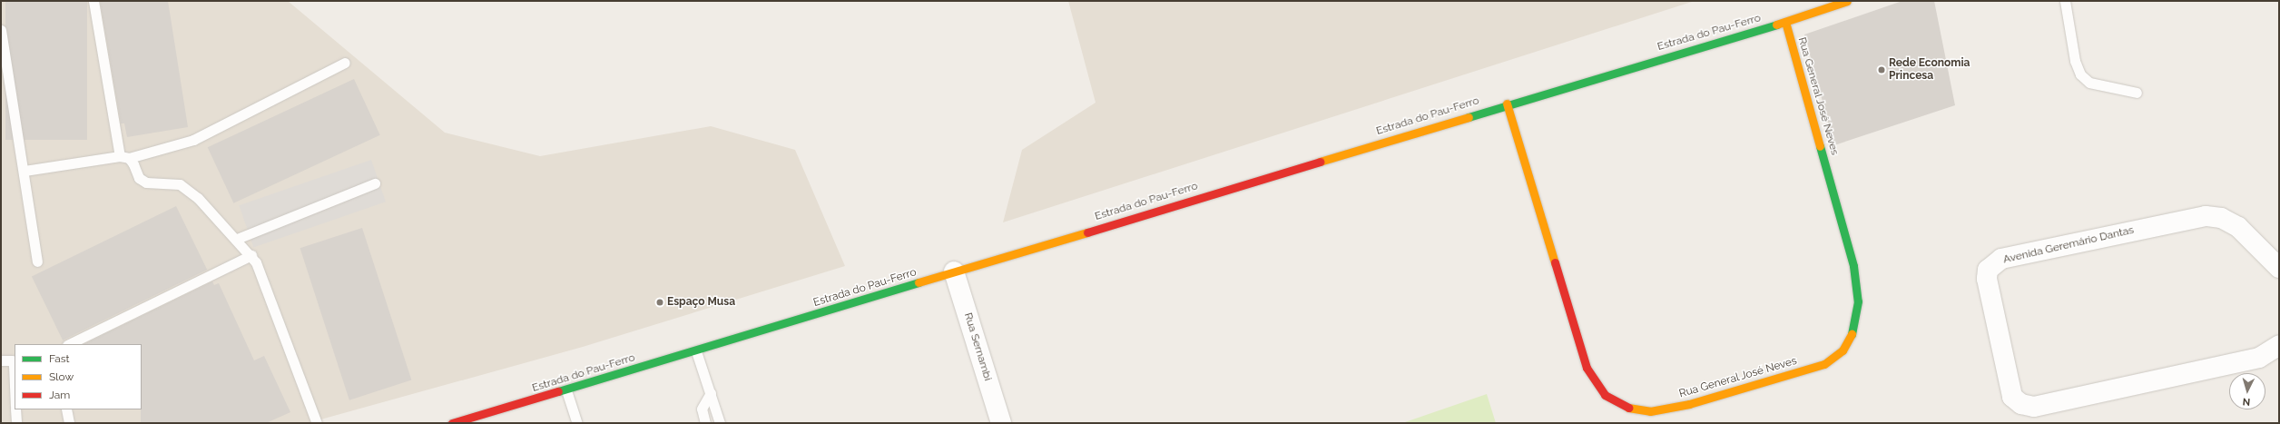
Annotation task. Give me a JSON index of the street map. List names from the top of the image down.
{
  "streets": {
    "main road": ["Estrada do Pau-Ferro", "Rua General José Neves"],
    "street": ["Avenida Geremário Dantas", "Rua Sernambi"]
  },
  "crossings": [
    ["Estrada do Pau-Ferro", "Rua General José Neves"],
    ["Estrada do Pau-Ferro", "Rua Sernambi"]
  ],
  "places": ["Rede Economia Princesa", "Espaço Musa"],
  "legend": ["Fast", "Slow", "Jam"],
  "north": "bottom"
}
